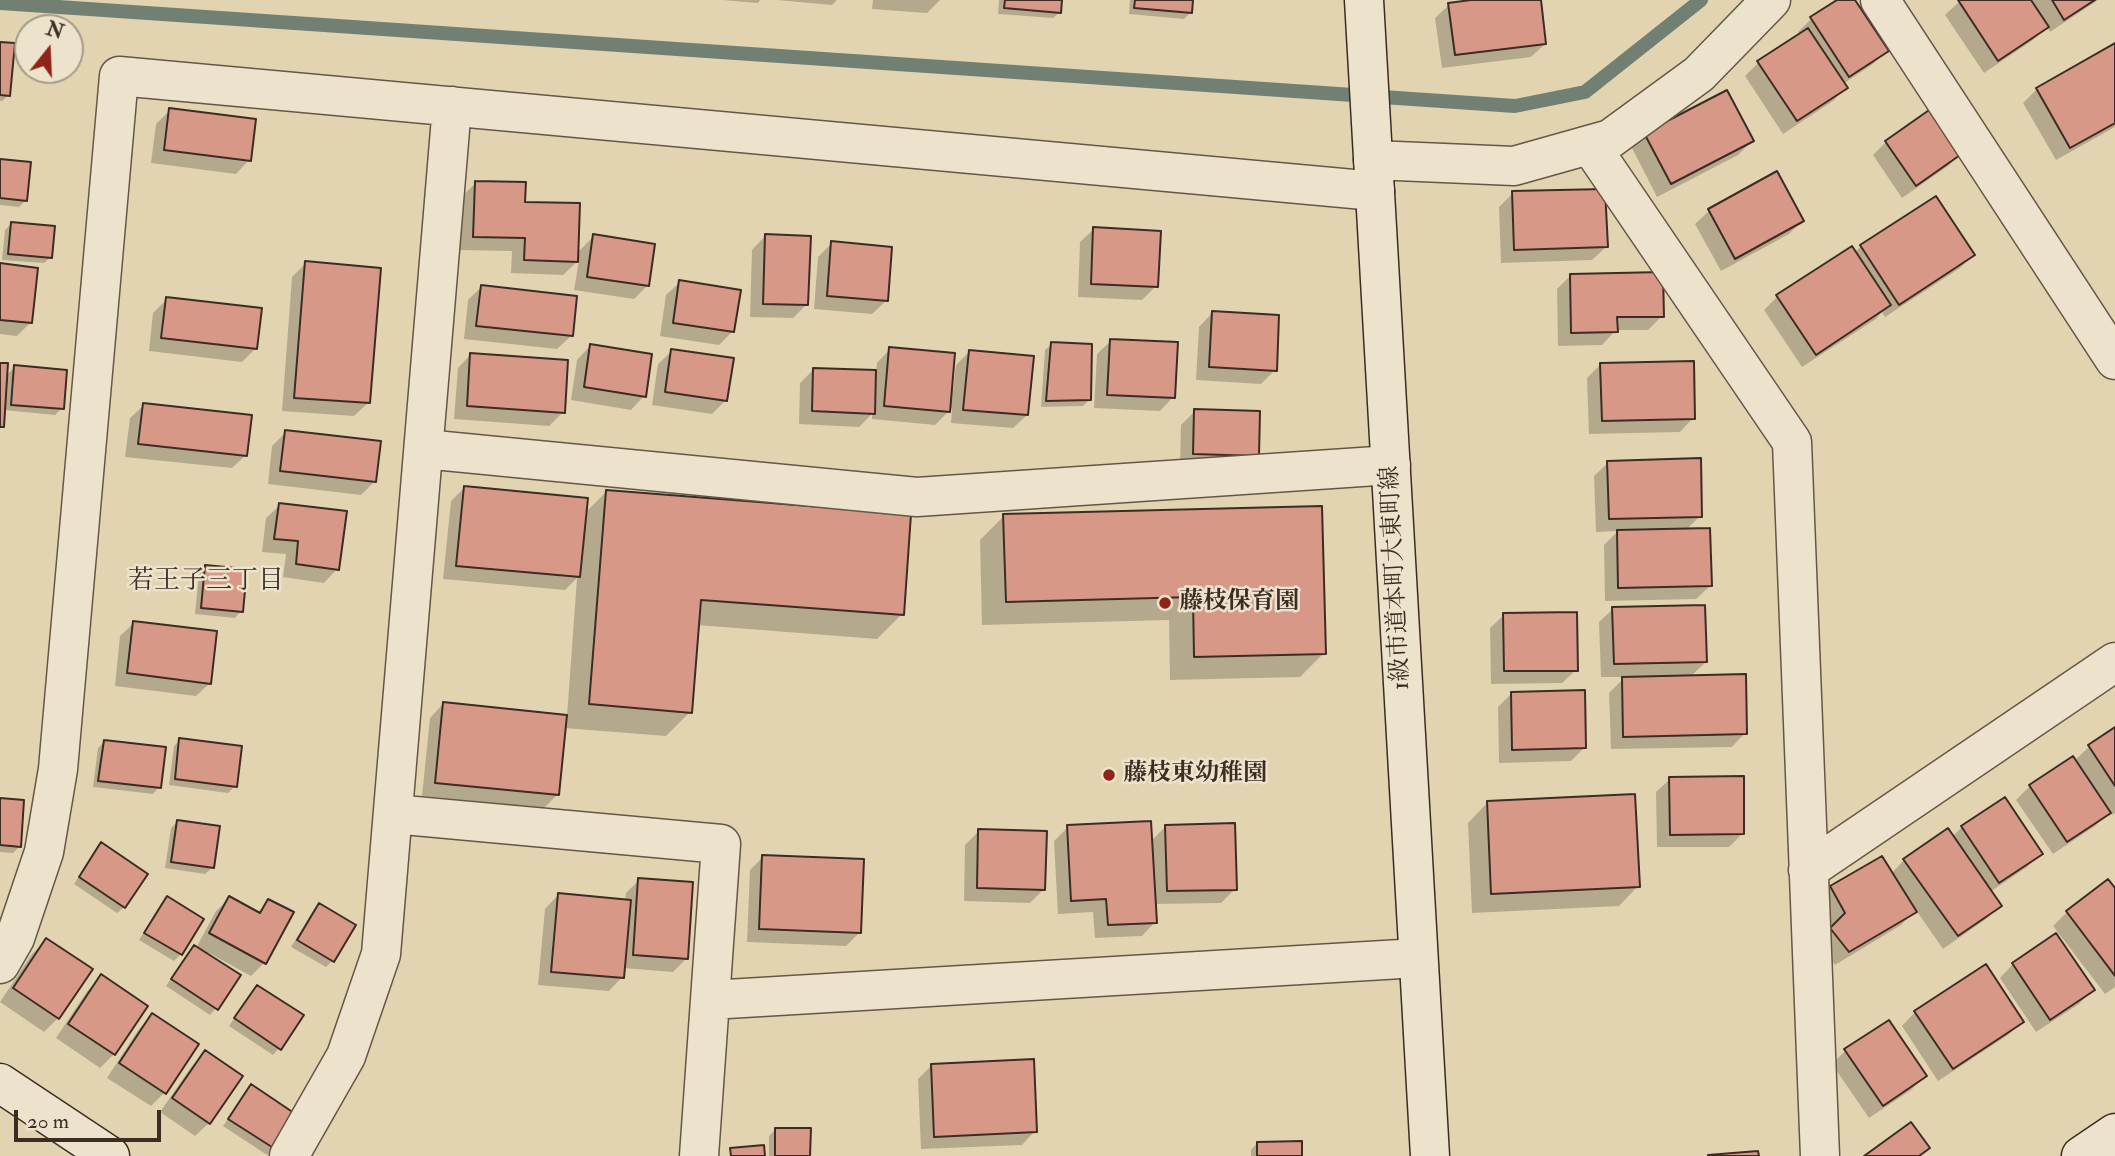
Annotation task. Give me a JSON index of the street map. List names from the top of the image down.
{
  "streets": {
    "street": ["1級市道本町大東町線"]
  },
  "districts": ["若王子三丁目"],
  "places": ["藤枝保育園", "藤枝東幼稚園"],
  "scale_bar": "20 m",
  "north": "top"
}
